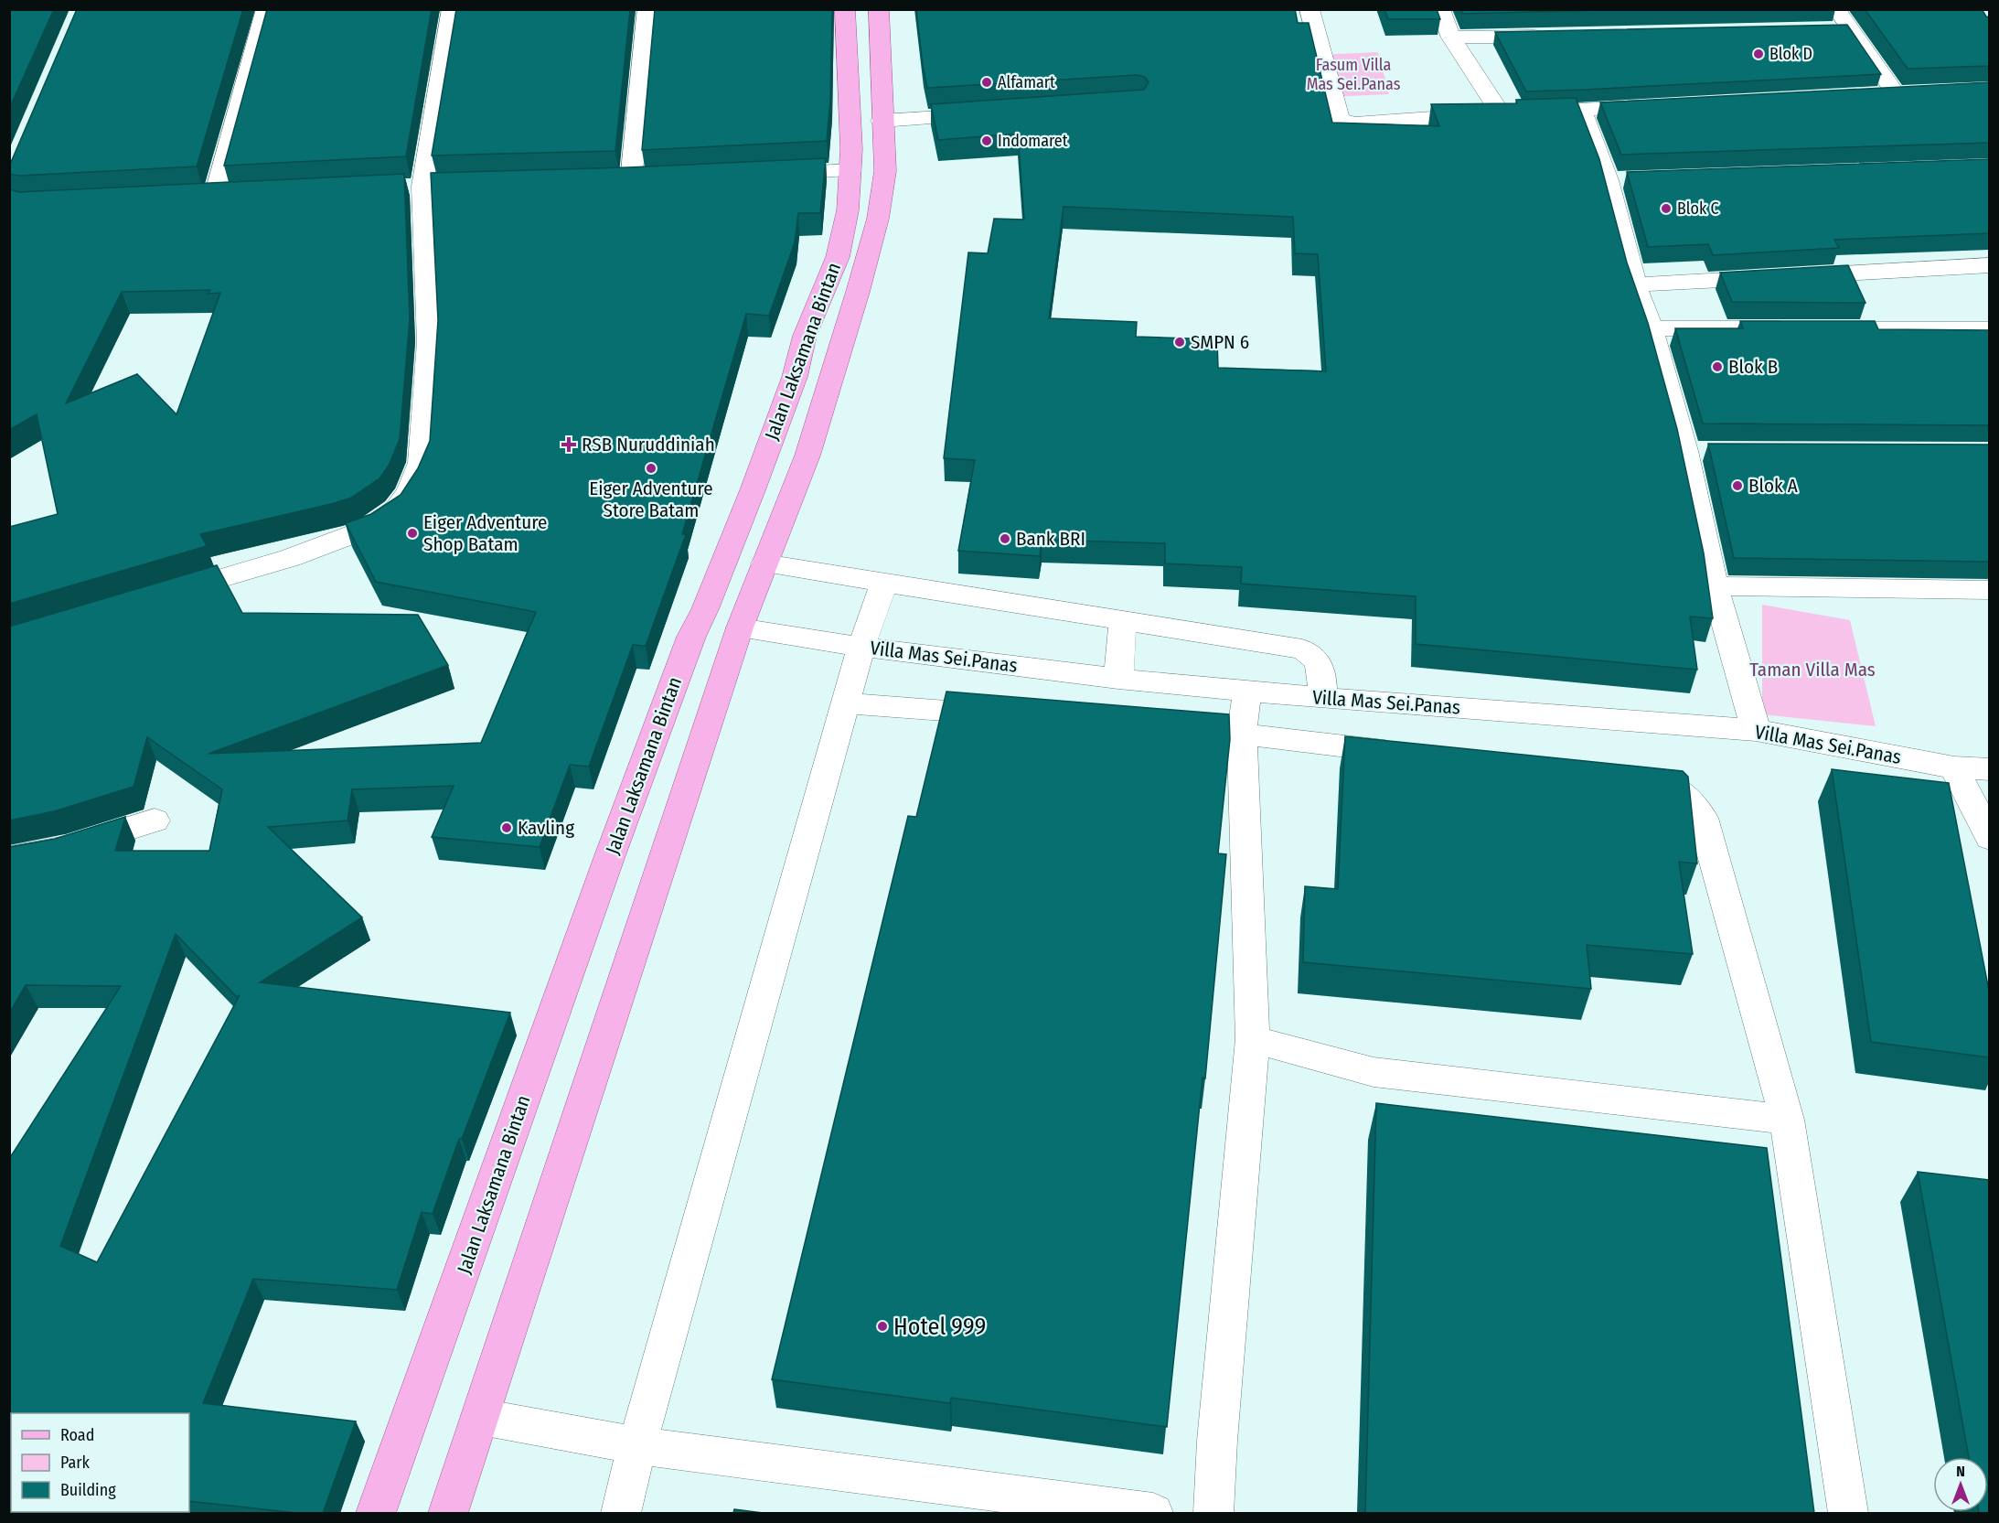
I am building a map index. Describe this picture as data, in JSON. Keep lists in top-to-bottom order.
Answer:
{
  "streets": {
    "main road": ["Jalan Laksamana Bintan"],
    "street": ["Villa Mas Sei.Panas"]
  },
  "crossings": [
    ["Jalan Laksamana Bintan", "Villa Mas Sei.Panas"]
  ],
  "parks": ["Fasum Villa Mas Sei.Panas", "Taman Villa Mas"],
  "places": {
    "other": [
      "Blok D",
      "Alfamart",
      "Indomaret",
      "Blok C",
      "SMPN 6",
      "Blok B",
      "Eiger Adventure Store Batam",
      "Blok A",
      "Eiger Adventure Shop Batam",
      "Bank BRI",
      "Kavling",
      "Hotel 999"
    ],
    "health": ["RSB Nuruddiniah"]
  },
  "legend": ["Road", "Park", "Building"],
  "north": "top"
}
